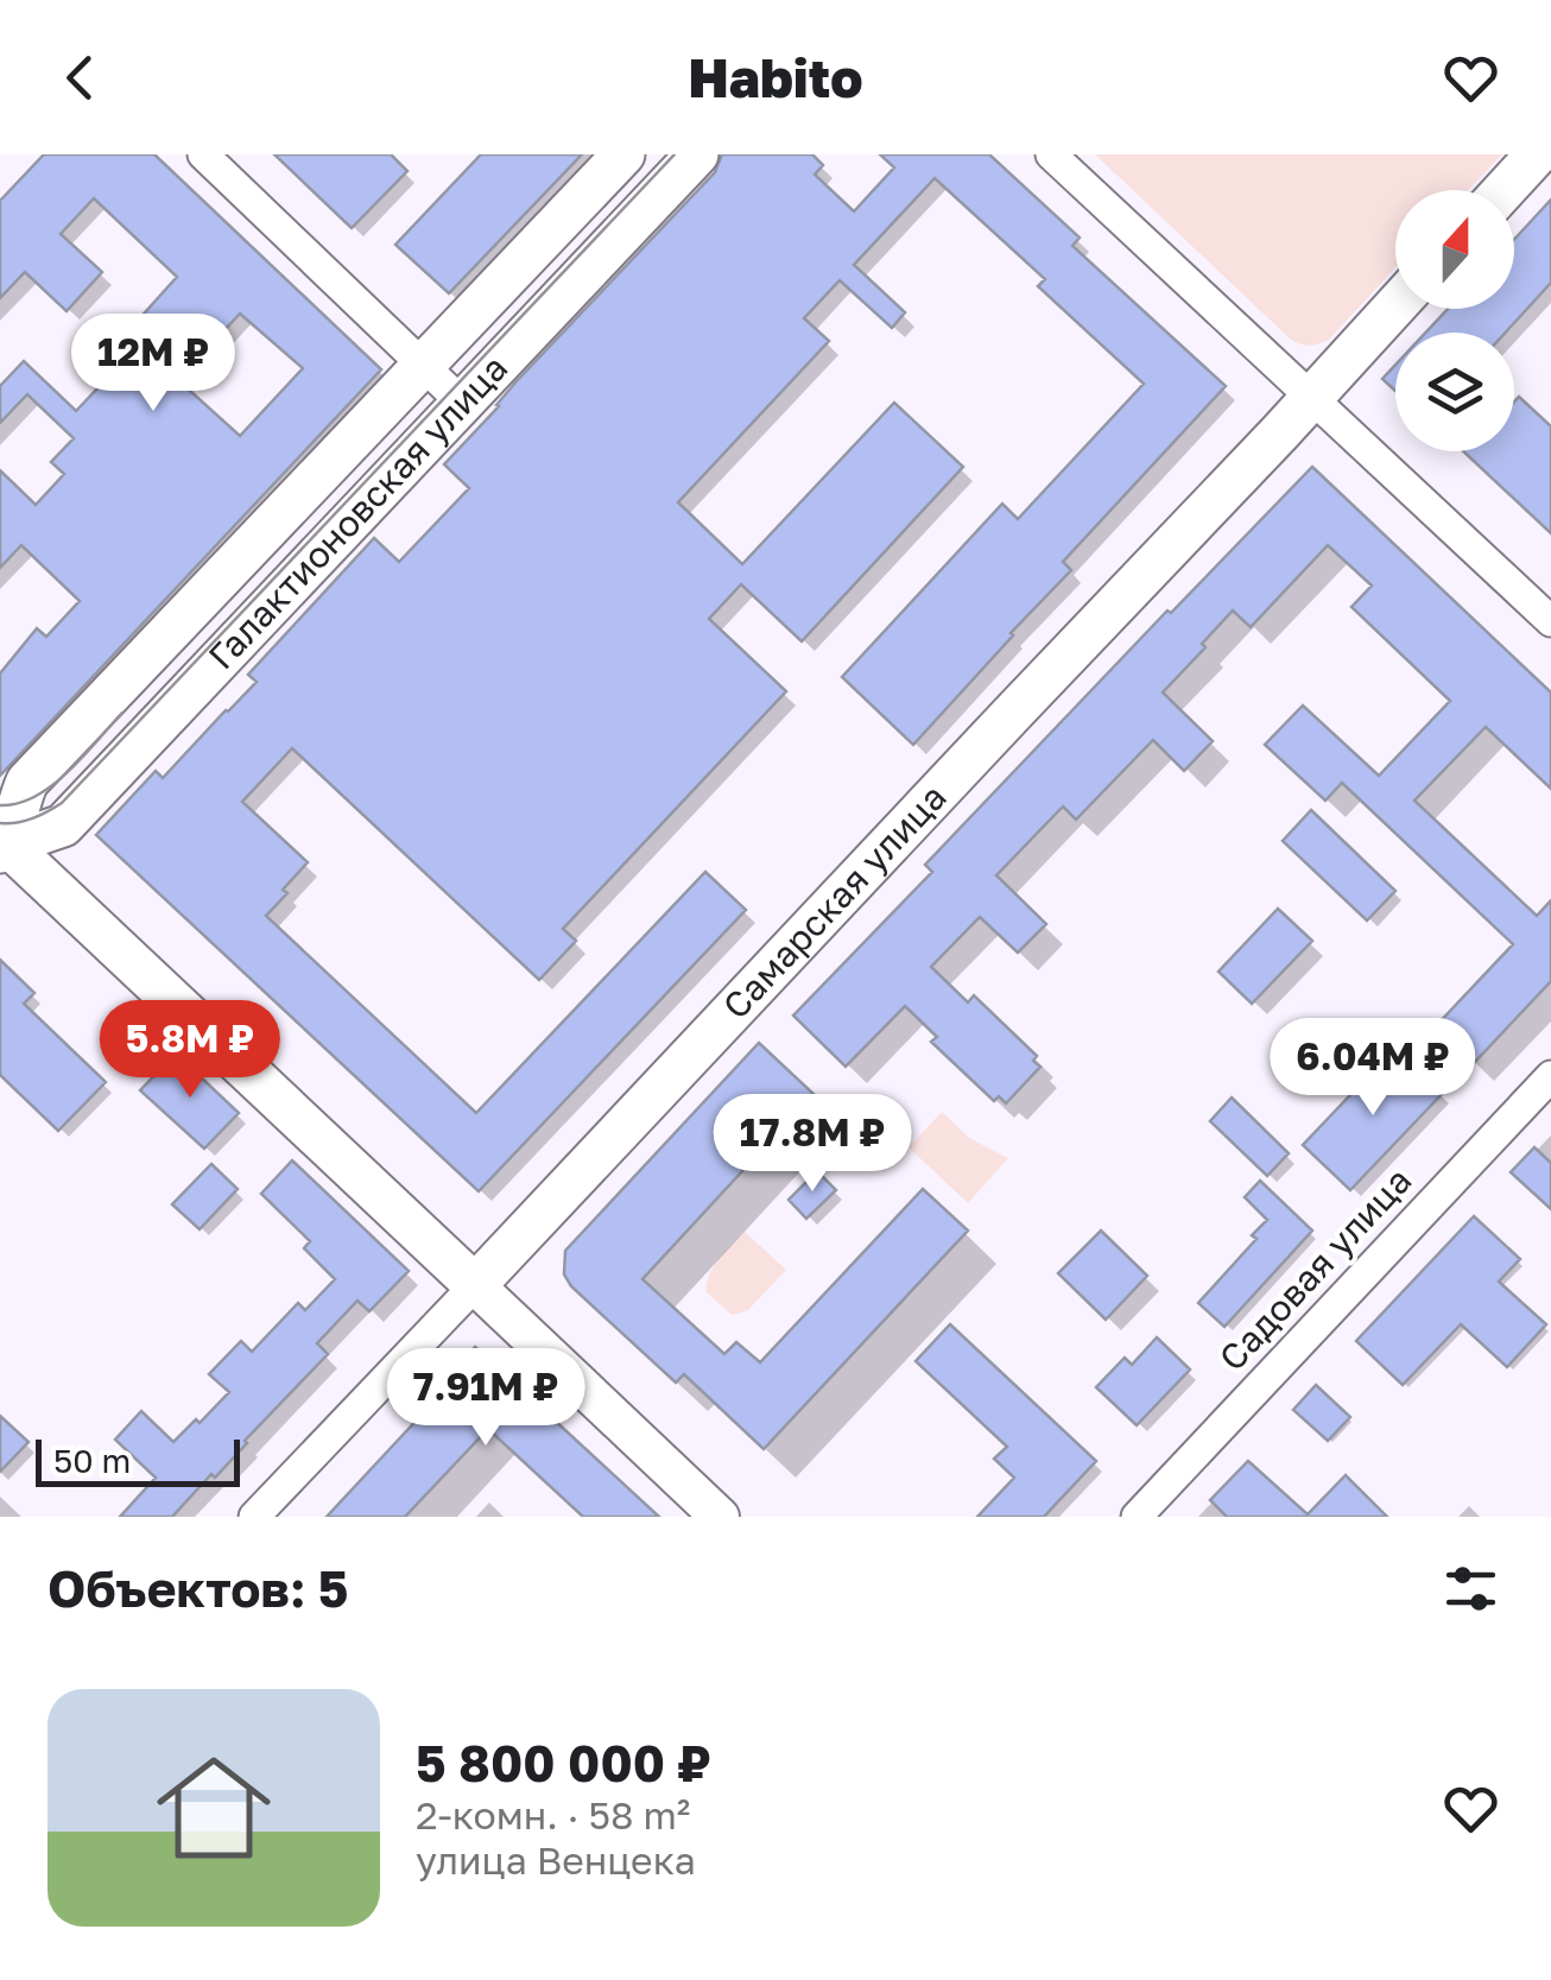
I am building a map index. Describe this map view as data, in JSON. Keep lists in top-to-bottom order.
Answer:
{
  "streets": {
    "main road": ["Галактионовская улица", "Самарская улица"],
    "street": ["Садовая улица"]
  },
  "scale_bar": "50 m",
  "north": "top",
  "page": {
    "header": "Habito",
    "price": [
      "12M ₽",
      "5.8M ₽",
      "6.04M ₽",
      "17.8M ₽",
      "7.91M ₽"
    ],
    "scale": "50 m",
    "heading": "Объектов: 5",
    "list": [
      {
        "name": "5 800 000 ₽",
        "note": "2-комн. · 58 m² · улица Венцека"
      }
    ]
  }
}
